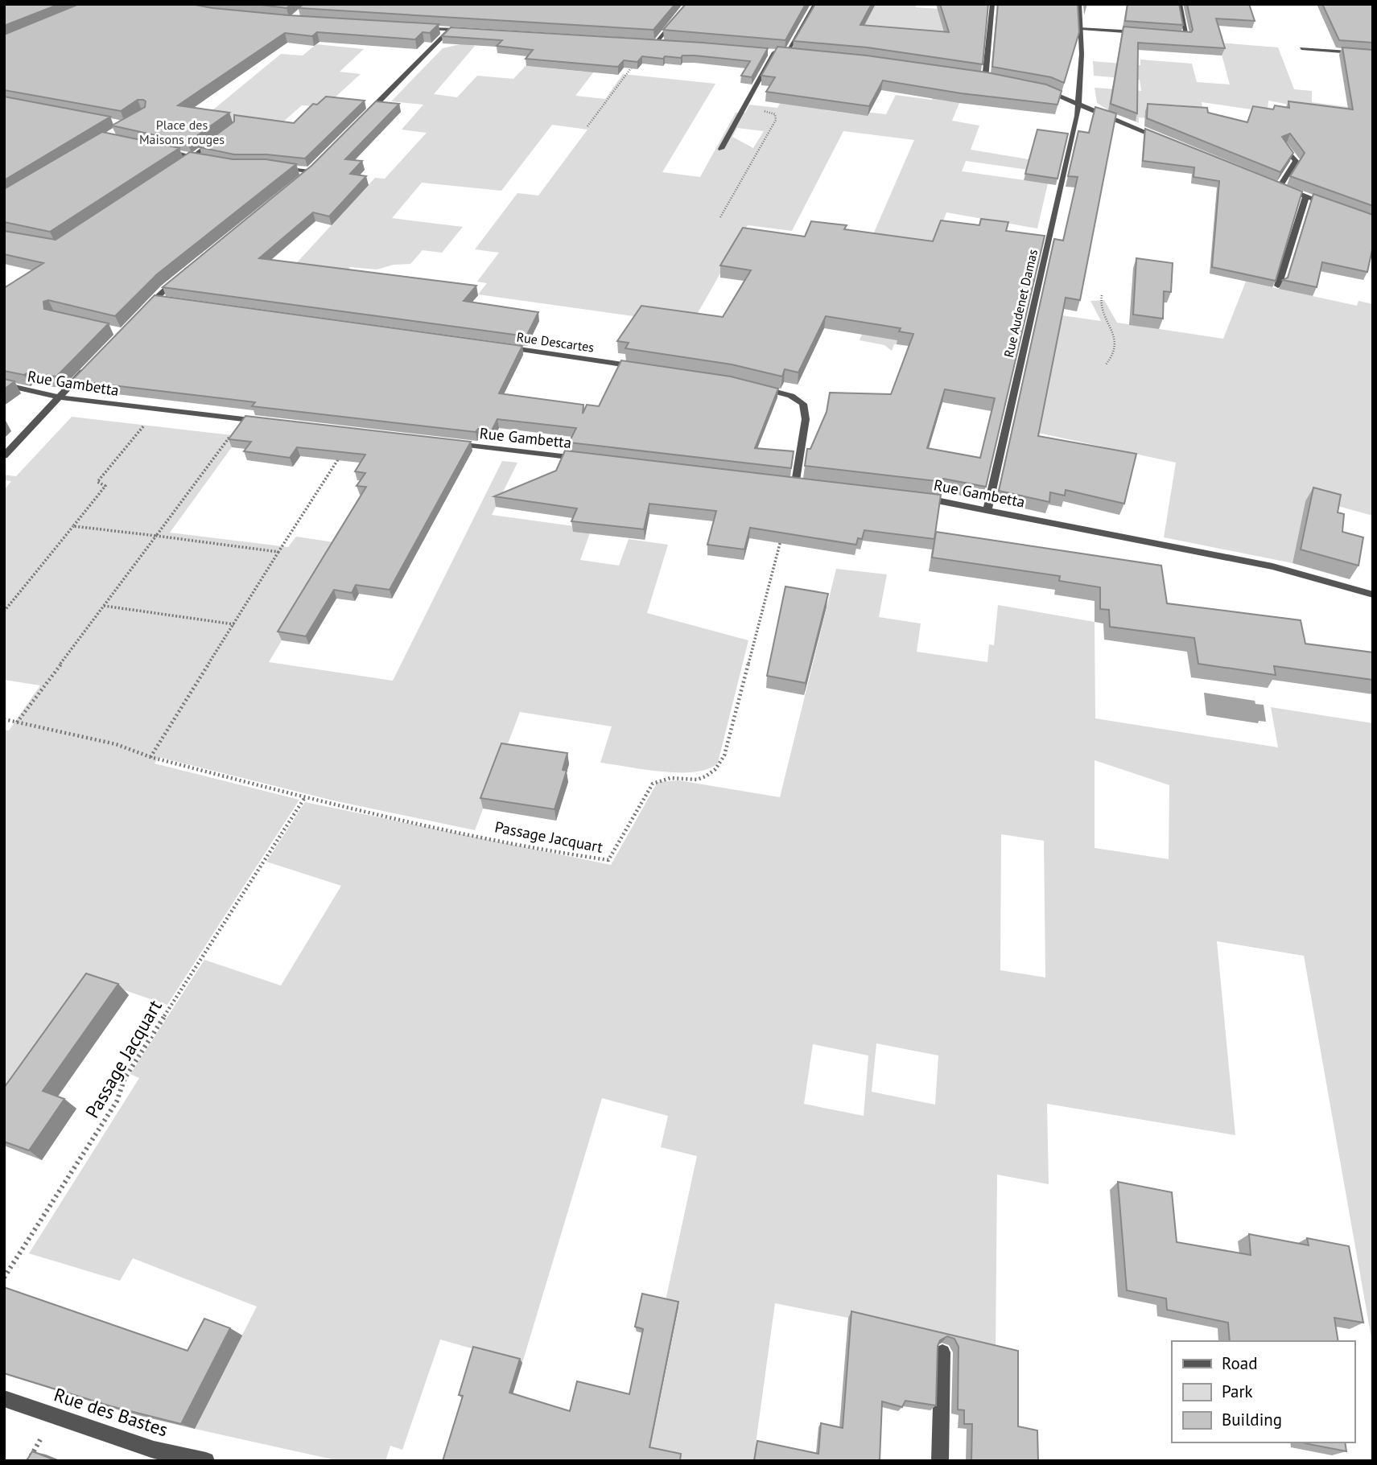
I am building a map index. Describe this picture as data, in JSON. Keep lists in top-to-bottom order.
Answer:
{
  "streets": {
    "street": [
      "Rue Audenet Damas",
      "Rue Descartes",
      "Rue Gambetta",
      "Rue des Bastes"
    ],
    "path": ["Passage Jacquart"]
  },
  "crossings": [
    ["Rue Audenet Damas", "Rue Gambetta"]
  ],
  "parks": ["Place des Maisons rouges"],
  "legend": ["Road", "Park", "Building"]
}
